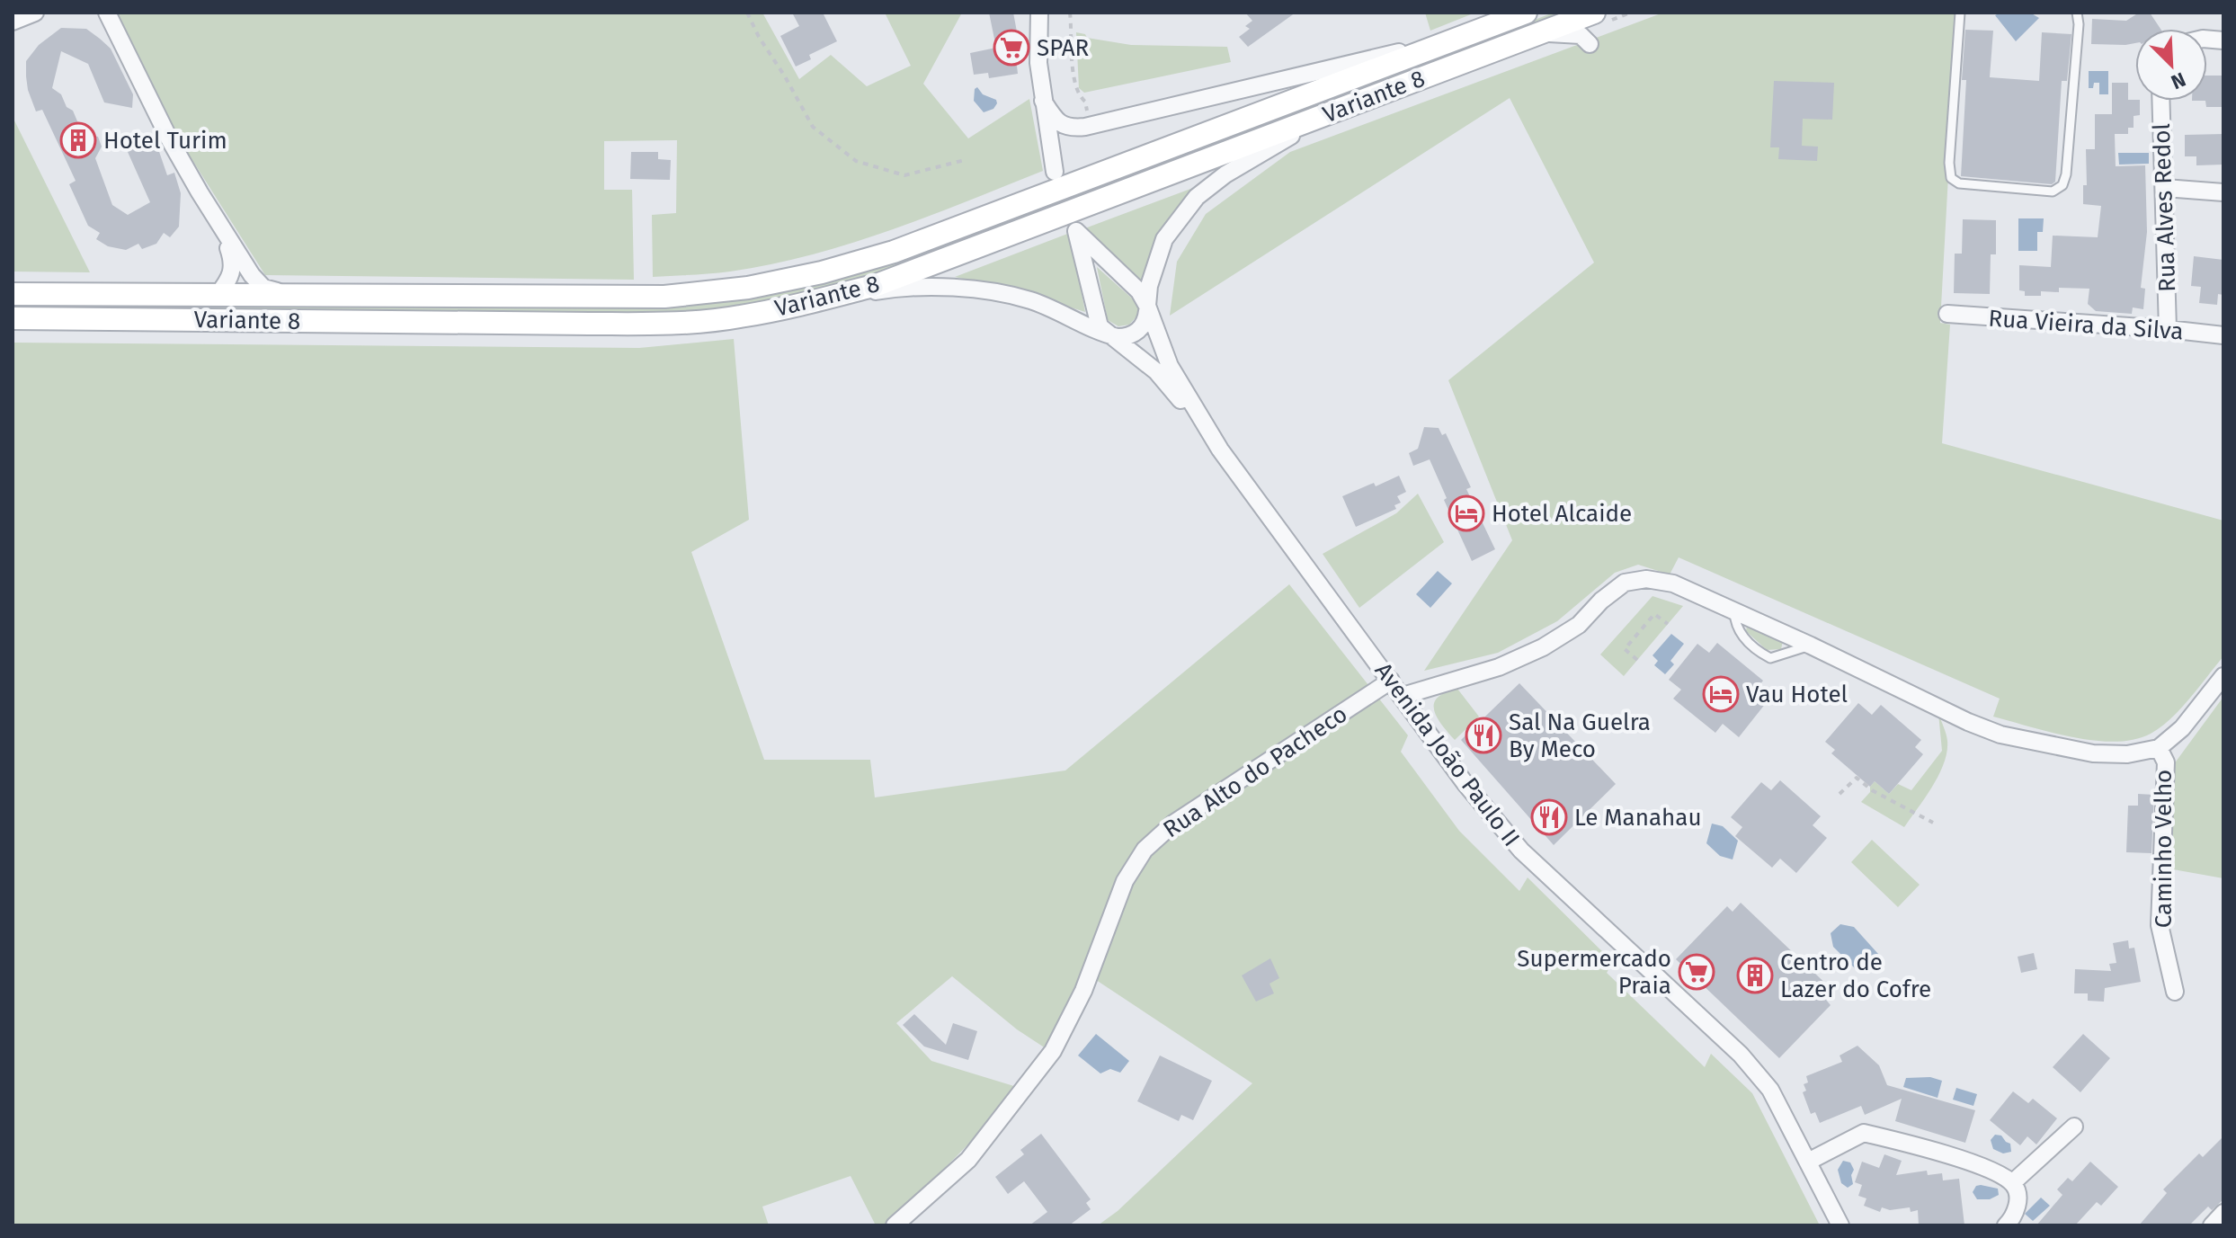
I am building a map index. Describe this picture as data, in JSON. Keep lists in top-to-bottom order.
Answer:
{
  "streets": {
    "main road": ["Variante 8"],
    "street": [
      "Rua Alves Redol",
      "Rua Vieira da Silva",
      "Avenida João Paulo II",
      "Rua Alto do Pacheco",
      "Caminho Velho"
    ]
  },
  "crossings": [
    ["Rua Alves Redol", "Rua Vieira da Silva"],
    ["Avenida João Paulo II", "Rua Alto do Pacheco"]
  ],
  "places": {
    "supermarket": ["SPAR", "Supermercado Praia"],
    "building": ["Hotel Turim", "Centro de Lazer do Cofre"],
    "hotel": ["Hotel Alcaide", "Vau Hotel"],
    "restaurant": ["Sal Na Guelra By Meco", "Le Manahau"]
  },
  "north": "bottom right"
}
